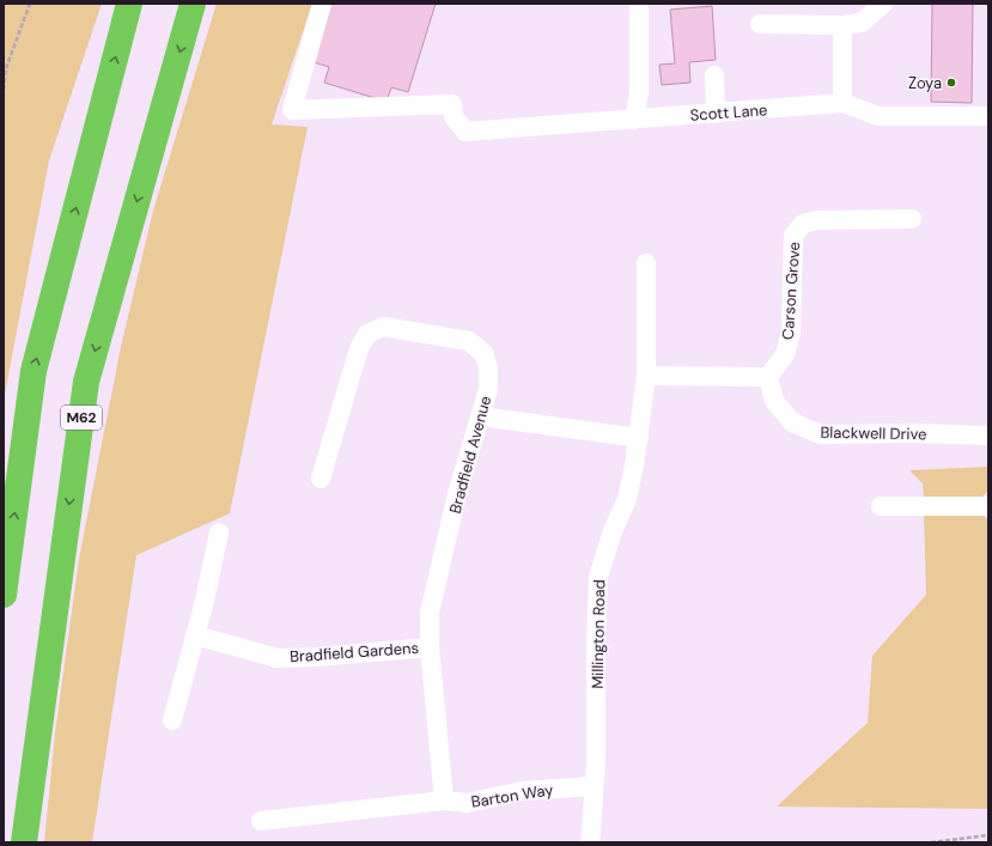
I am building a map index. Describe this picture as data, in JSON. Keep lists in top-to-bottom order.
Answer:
{
  "streets": {
    "highway": ["M62"],
    "street": [
      "Scott Lane",
      "Carson Grove",
      "Blackwell Drive",
      "Bradfield Avenue",
      "Millington Road",
      "Bradfield Gardens",
      "Barton Way"
    ]
  },
  "crossings": [
    ["Carson Grove", "Blackwell Drive"],
    ["Bradfield Avenue", "Bradfield Gardens"],
    ["Bradfield Avenue", "Barton Way"],
    ["Millington Road", "Barton Way"]
  ],
  "places": ["Zoya"]
}
